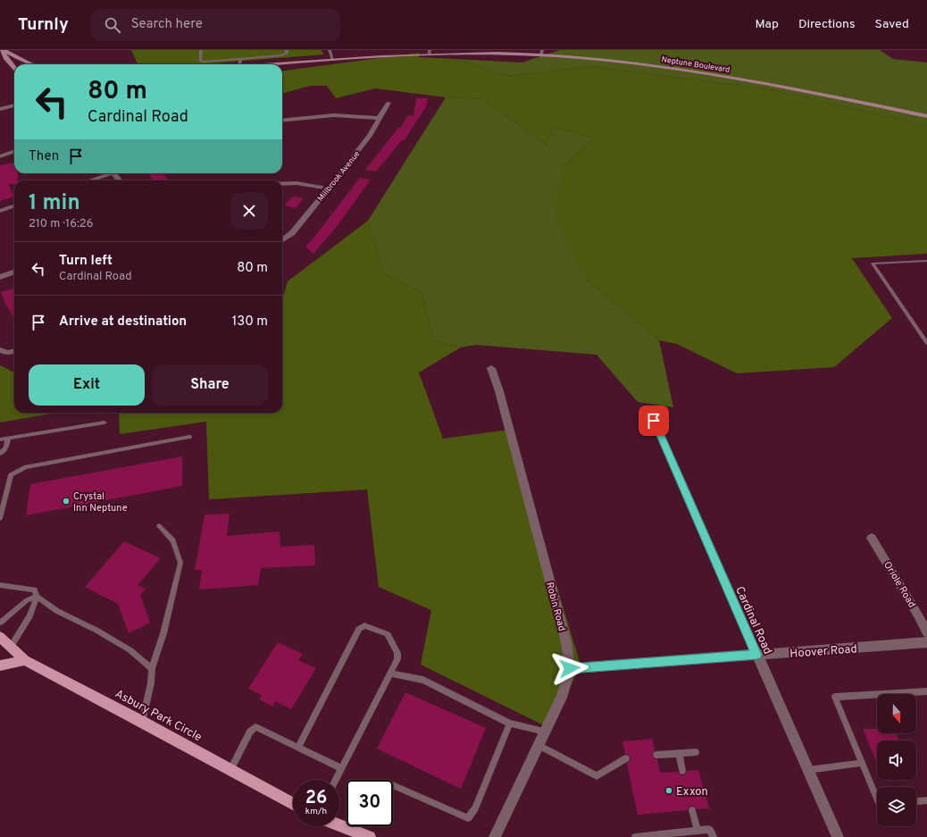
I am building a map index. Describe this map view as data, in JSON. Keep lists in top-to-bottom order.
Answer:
{
  "streets": {
    "main road": ["Asbury Park Circle"],
    "street": [
      "Neptune Boulevard",
      "Millbrook Avenue",
      "Oriole Road",
      "Robin Road",
      "Cardinal Road",
      "Hoover Road"
    ]
  },
  "crossings": [
    ["Robin Road", "Hoover Road"],
    ["Cardinal Road", "Hoover Road"]
  ],
  "places": ["Crystal Inn Neptune", "Exxon"],
  "north": "bottom",
  "page": {
    "header": "Turnly",
    "search": "Search here",
    "nav": ["Map", "Directions", "Saved"],
    "turn": ["80 m", "Cardinal Road"],
    "then": "Then",
    "heading": ["1 min", "210 m · 16:26"],
    "list": [
      {
        "name": "Turn left",
        "note": "Cardinal Road",
        "value": "80 m"
      },
      {
        "name": "Arrive at destination",
        "value": "130 m"
      }
    ],
    "buttons": ["Exit", "Share"],
    "speed": "26 km/h",
    "limit": "30"
  }
}
